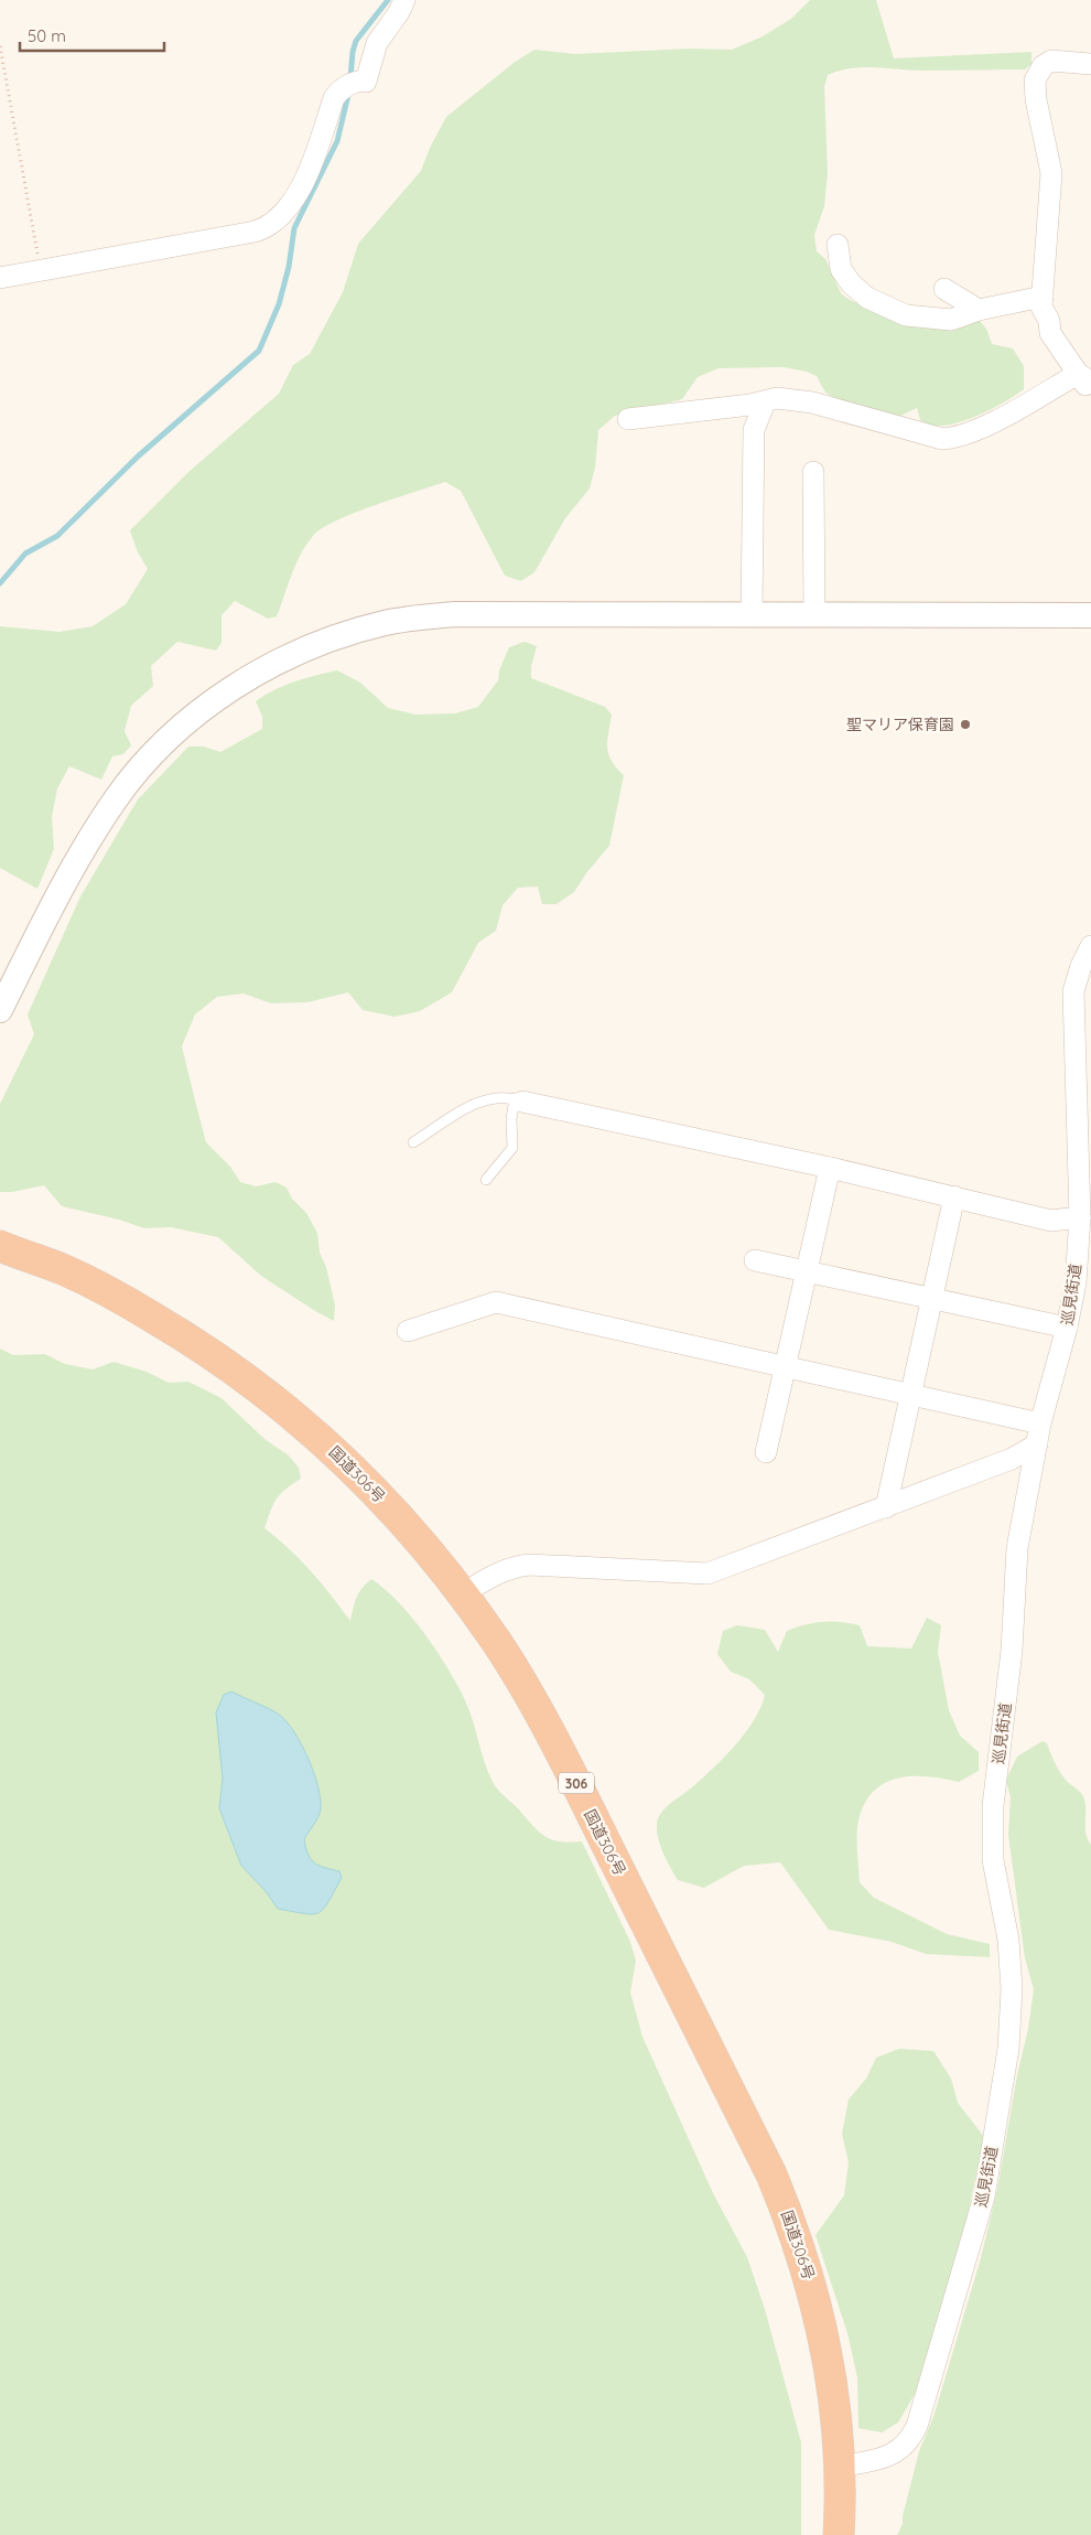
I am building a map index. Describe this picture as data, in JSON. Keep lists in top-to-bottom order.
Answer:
{
  "streets": {
    "highway": ["国道306号", "306"],
    "street": ["巡見街道"]
  },
  "crossings": [
    ["巡見街道", "国道306号"]
  ],
  "places": ["聖マリア保育園"],
  "scale_bar": "50 m"
}
